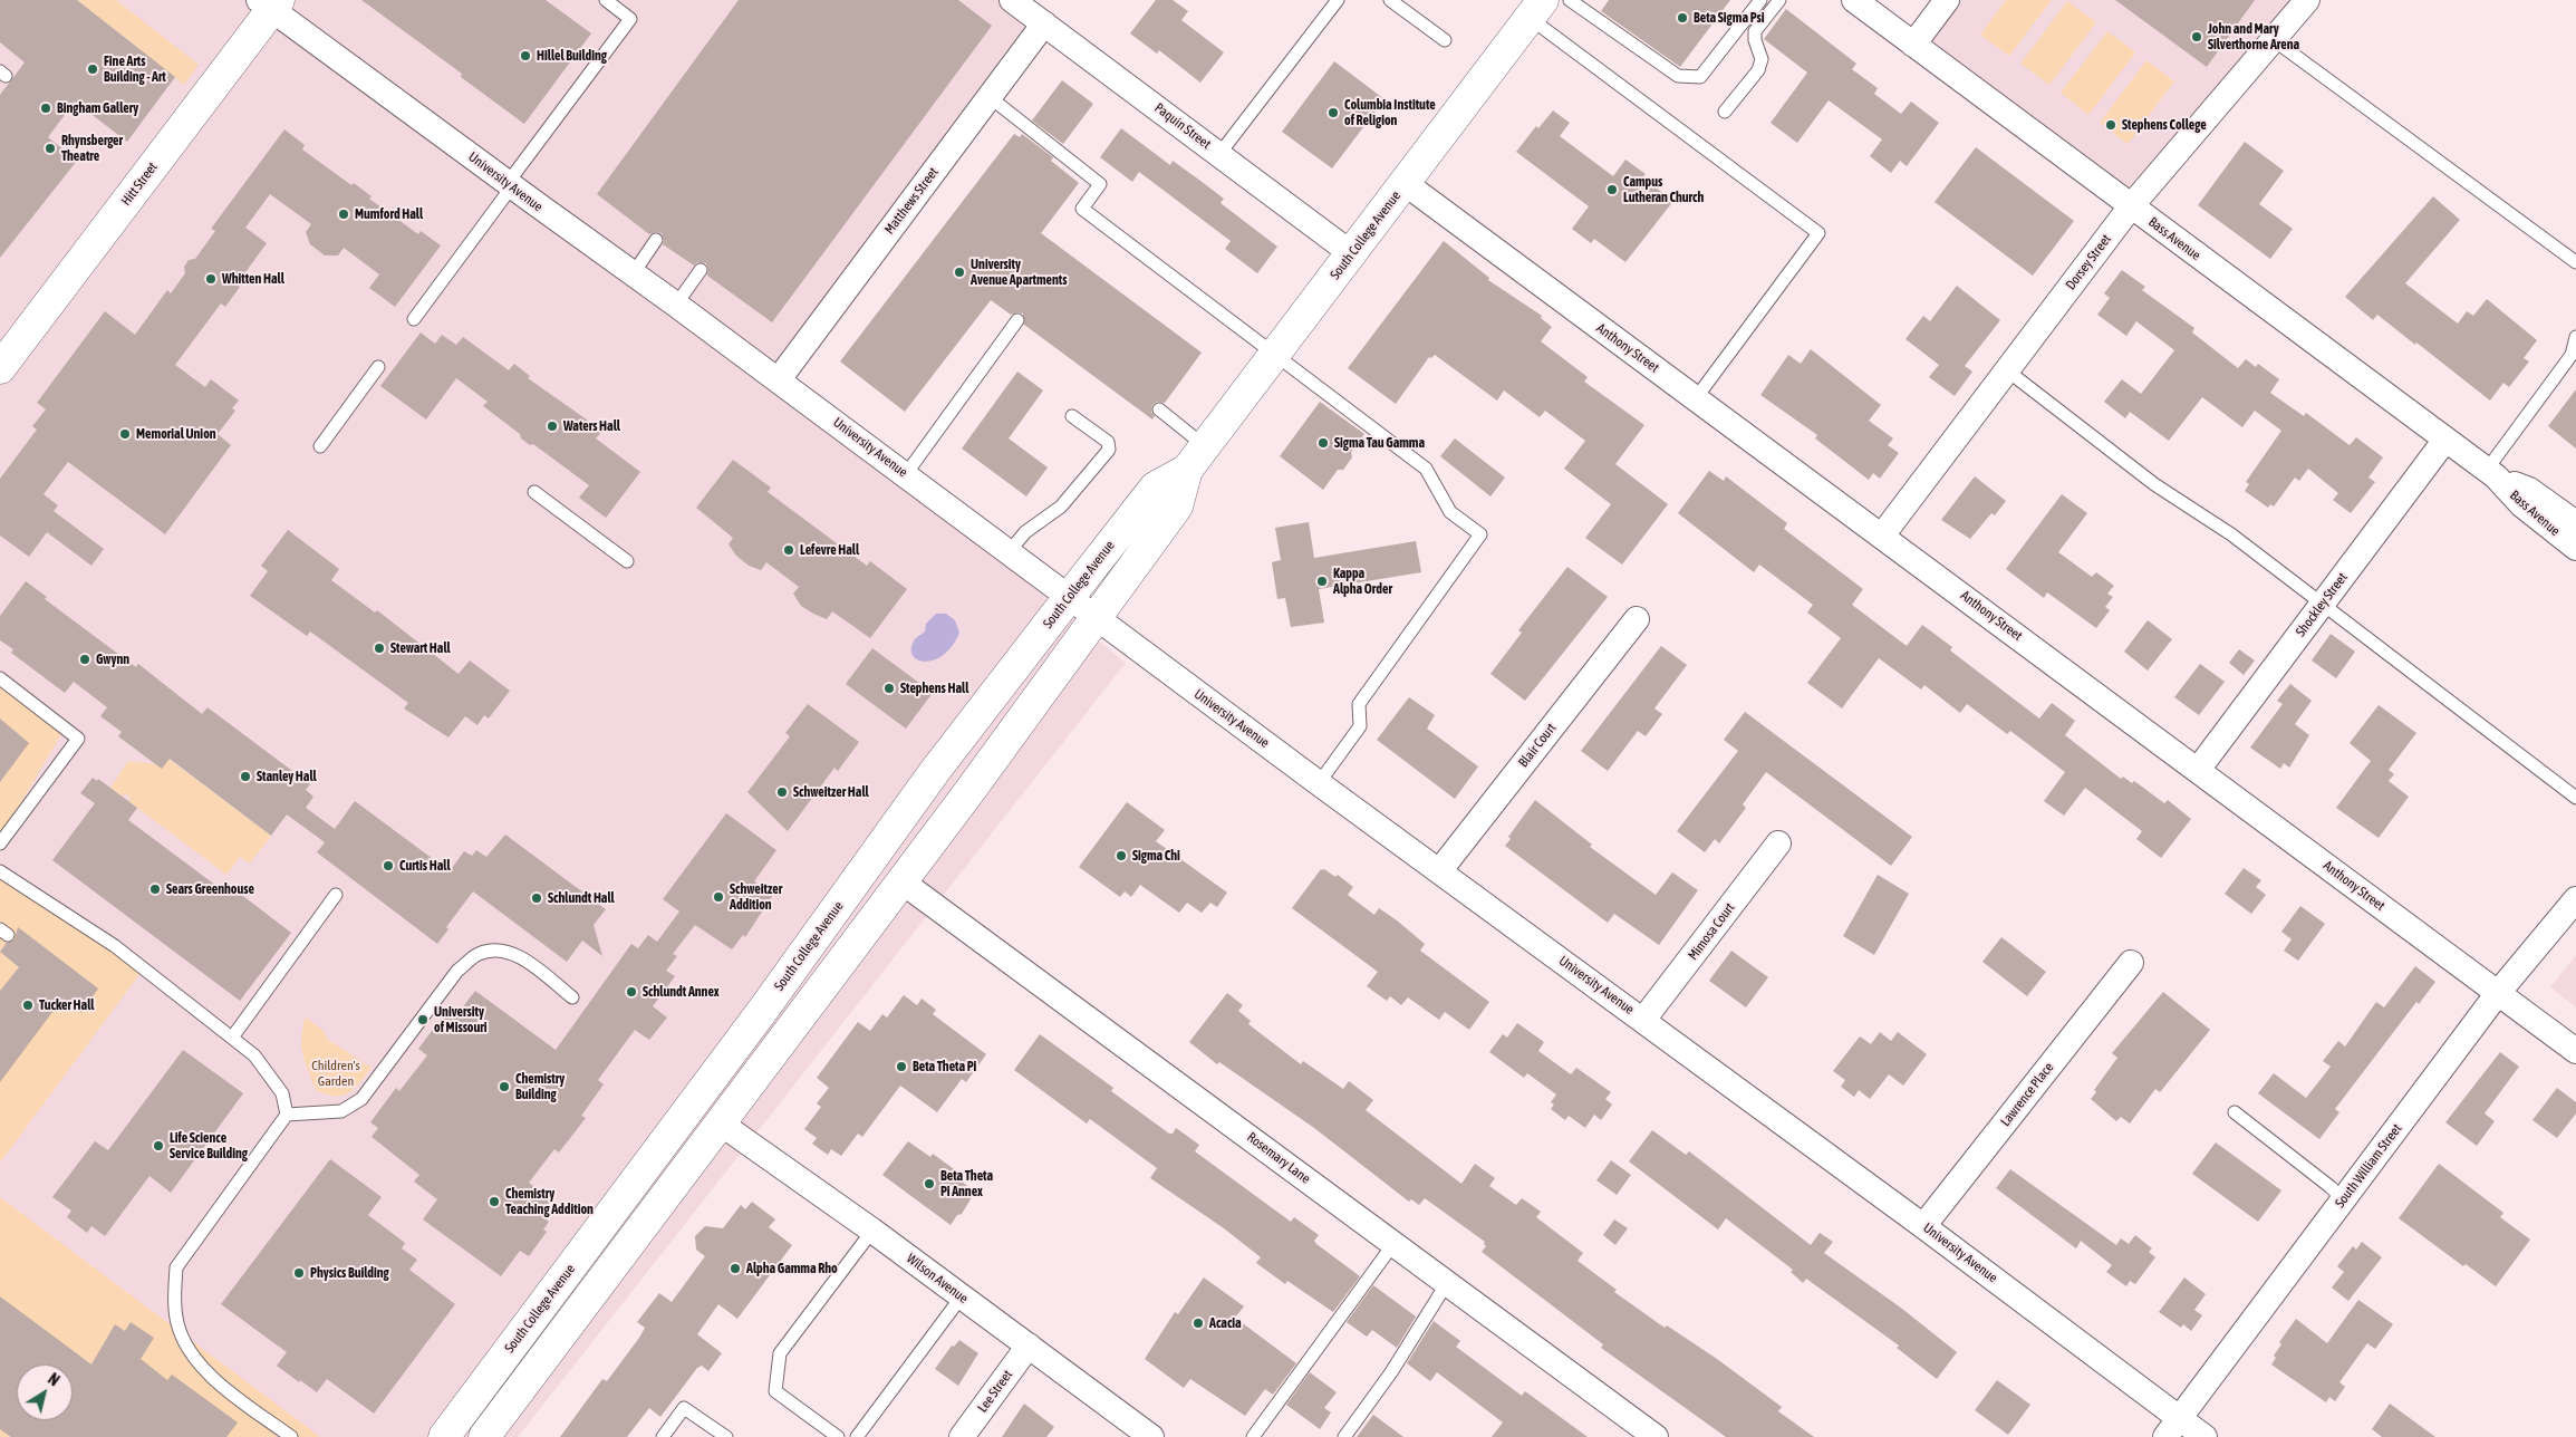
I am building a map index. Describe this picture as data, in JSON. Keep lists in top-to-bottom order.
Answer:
{
  "streets": {
    "main road": ["Hitt Street", "South College Avenue"],
    "street": [
      "Paquin Street",
      "University Avenue",
      "Matthews Street",
      "Bass Avenue",
      "Dorsey Street",
      "Anthony Street",
      "Shockley Street",
      "Blair Court",
      "Mimosa Court",
      "Lawrence Place",
      "Rosemary Lane",
      "South William Street",
      "Wilson Avenue",
      "Lee Street"
    ]
  },
  "crossings": [
    ["Paquin Street", "Matthews Street"],
    ["Paquin Street", "South College Avenue"],
    ["University Avenue", "Hitt Street"],
    ["University Avenue", "Matthews Street"],
    ["University Avenue", "South College Avenue"],
    ["University Avenue", "Blair Court"],
    ["University Avenue", "Mimosa Court"],
    ["University Avenue", "Lawrence Place"],
    ["University Avenue", "South William Street"],
    ["South College Avenue", "Anthony Street"],
    ["South College Avenue", "Rosemary Lane"],
    ["South College Avenue", "Wilson Avenue"],
    ["Bass Avenue", "Dorsey Street"],
    ["Bass Avenue", "Shockley Street"],
    ["Dorsey Street", "Anthony Street"],
    ["Anthony Street", "Shockley Street"],
    ["Anthony Street", "South William Street"],
    ["Wilson Avenue", "Lee Street"]
  ],
  "parks": ["Children's Garden"],
  "places": [
    "Beta Sigma Psi",
    "John and Mary Silverthorne Arena",
    "Hillel Building",
    "Fine Arts Building - Art",
    "Bingham Gallery",
    "Columbia Institute of Religion",
    "Stephens College",
    "Rhynsberger Theatre",
    "Campus Lutheran Church",
    "Mumford Hall",
    "University Avenue Apartments",
    "Whitten Hall",
    "Waters Hall",
    "Memorial Union",
    "Sigma Tau Gamma",
    "Lefevre Hall",
    "Kappa Alpha Order",
    "Stewart Hall",
    "Gwynn",
    "Stephens Hall",
    "Stanley Hall",
    "Schweitzer Hall",
    "Sigma Chi",
    "Curtis Hall",
    "Sears Greenhouse",
    "Schweitzer Addition",
    "Schlundt Hall",
    "Schlundt Annex",
    "Tucker Hall",
    "University of Missouri",
    "Beta Theta Pi",
    "Chemistry Building",
    "Life Science Service Building",
    "Beta Theta Pi Annex",
    "Chemistry Teaching Addition",
    "Alpha Gamma Rho",
    "Physics Building",
    "Acacia"
  ],
  "north": "top right"
}
